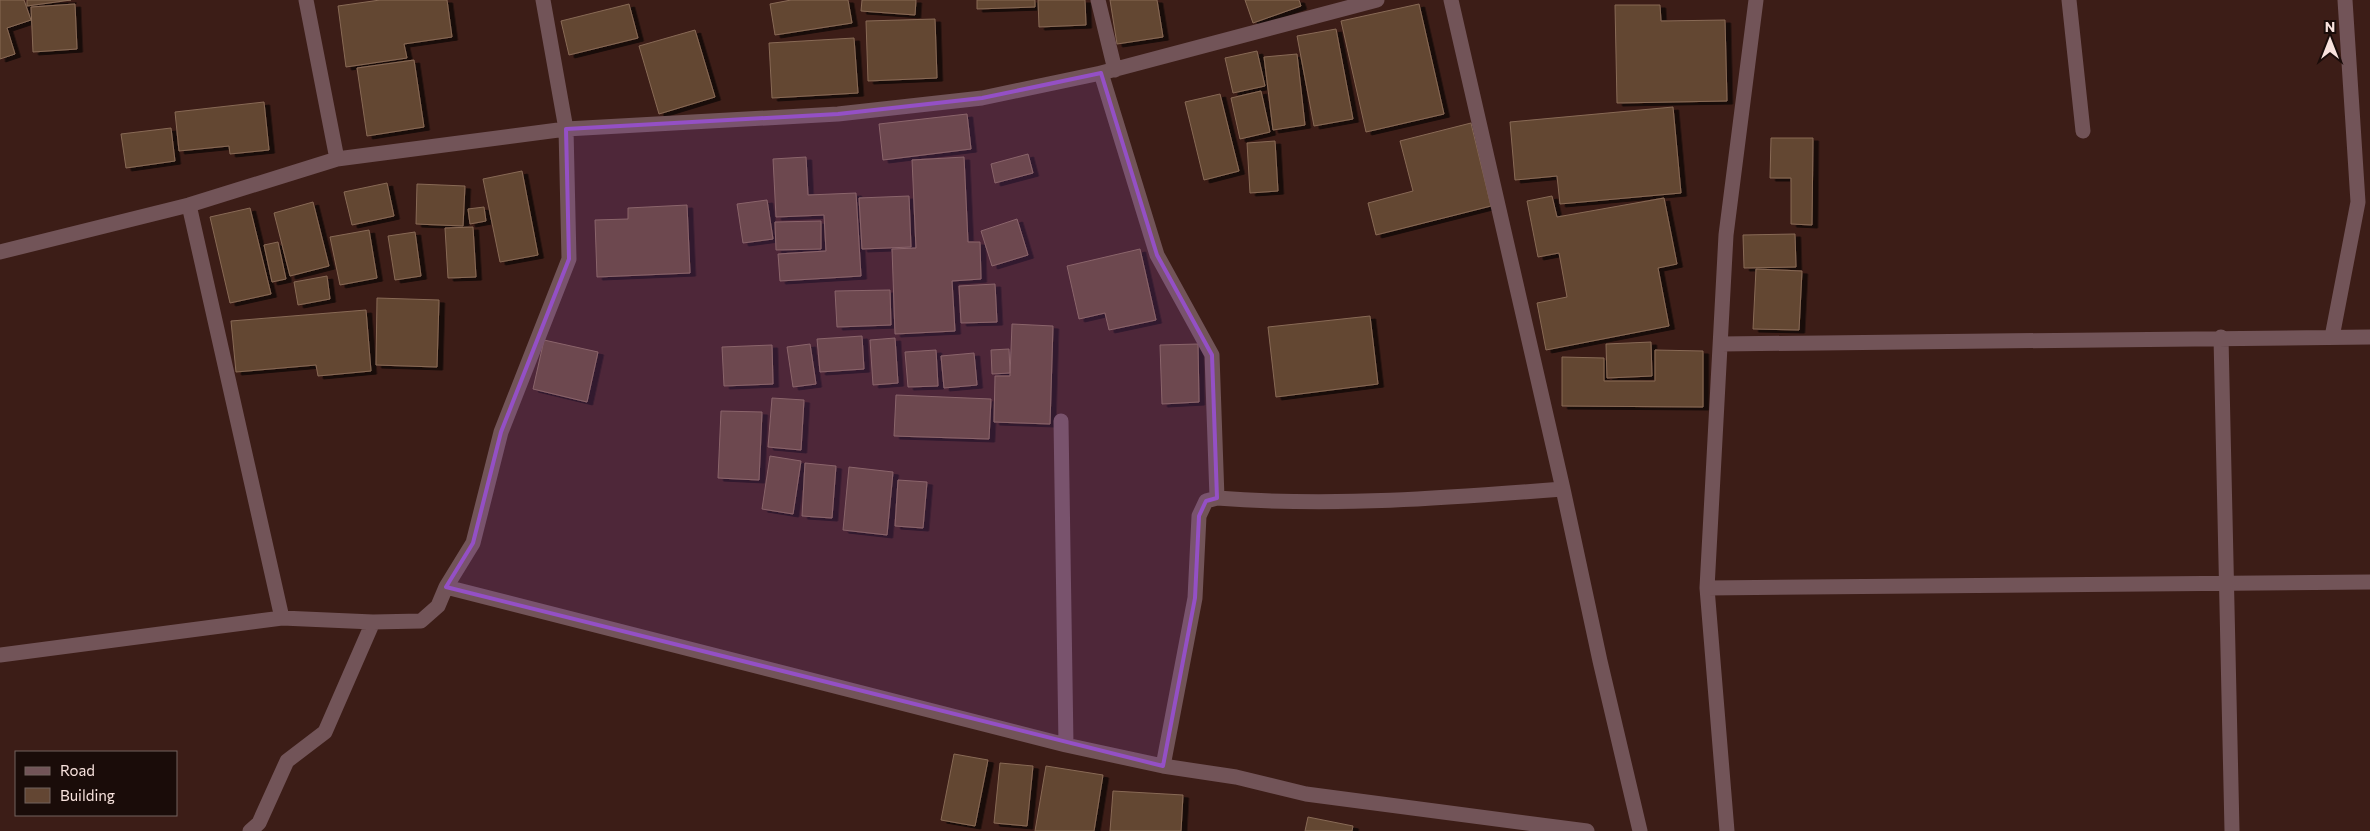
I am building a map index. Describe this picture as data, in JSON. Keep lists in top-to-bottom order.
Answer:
{
  "legend": ["Road", "Building"],
  "north": "top"
}
